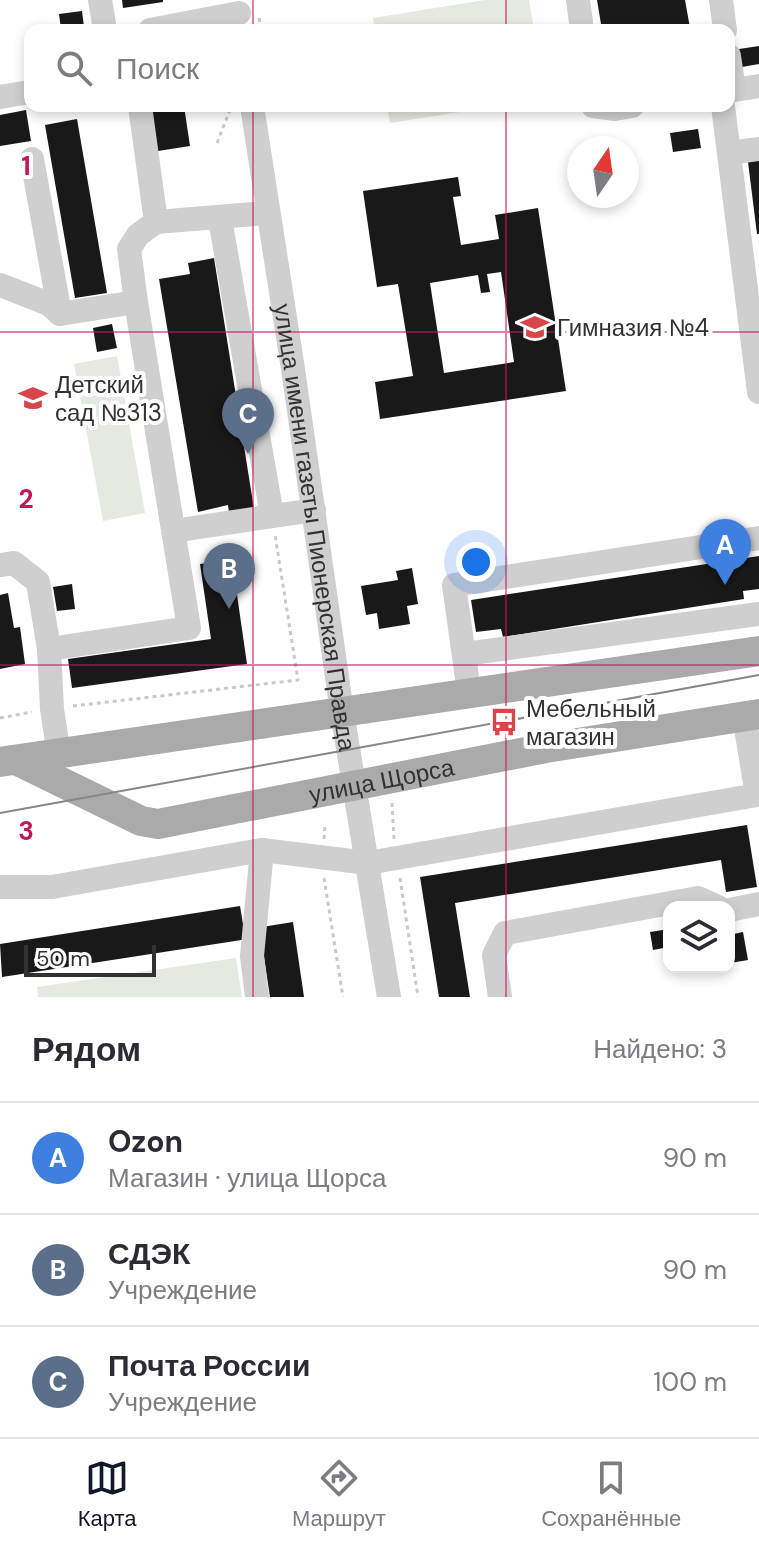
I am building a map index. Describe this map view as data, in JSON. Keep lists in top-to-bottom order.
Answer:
{
  "streets": {
    "main road": ["улица Щорса"],
    "street": ["улица имени газеты Пионерская Правда"]
  },
  "crossings": [
    ["улица имени газеты Пионерская Правда", "улица Щорса"]
  ],
  "places": {
    "school or university": ["Гимназия №4", "Детский сад №313"],
    "bus stop": ["Мебельный магазин"]
  },
  "scale_bar": "50 m",
  "north": "top",
  "page": {
    "search": "Поиск",
    "pins": ["C", "A", "B"],
    "scale": "50 m",
    "heading": ["Рядом", "Найдено: 3"],
    "list": [
      {
        "mark": "A",
        "name": "Ozon",
        "note": "Магазин · улица Щорса",
        "value": "90 m"
      },
      {
        "mark": "B",
        "name": "СДЭК",
        "note": "Учреждение",
        "value": "90 m"
      },
      {
        "mark": "C",
        "name": "Почта России",
        "note": "Учреждение",
        "value": "100 m"
      }
    ],
    "nav": ["Карта", "Маршрут", "Сохранённые"]
  },
  "grid": {
    "rows": ["1", "2", "3"]
  }
}
